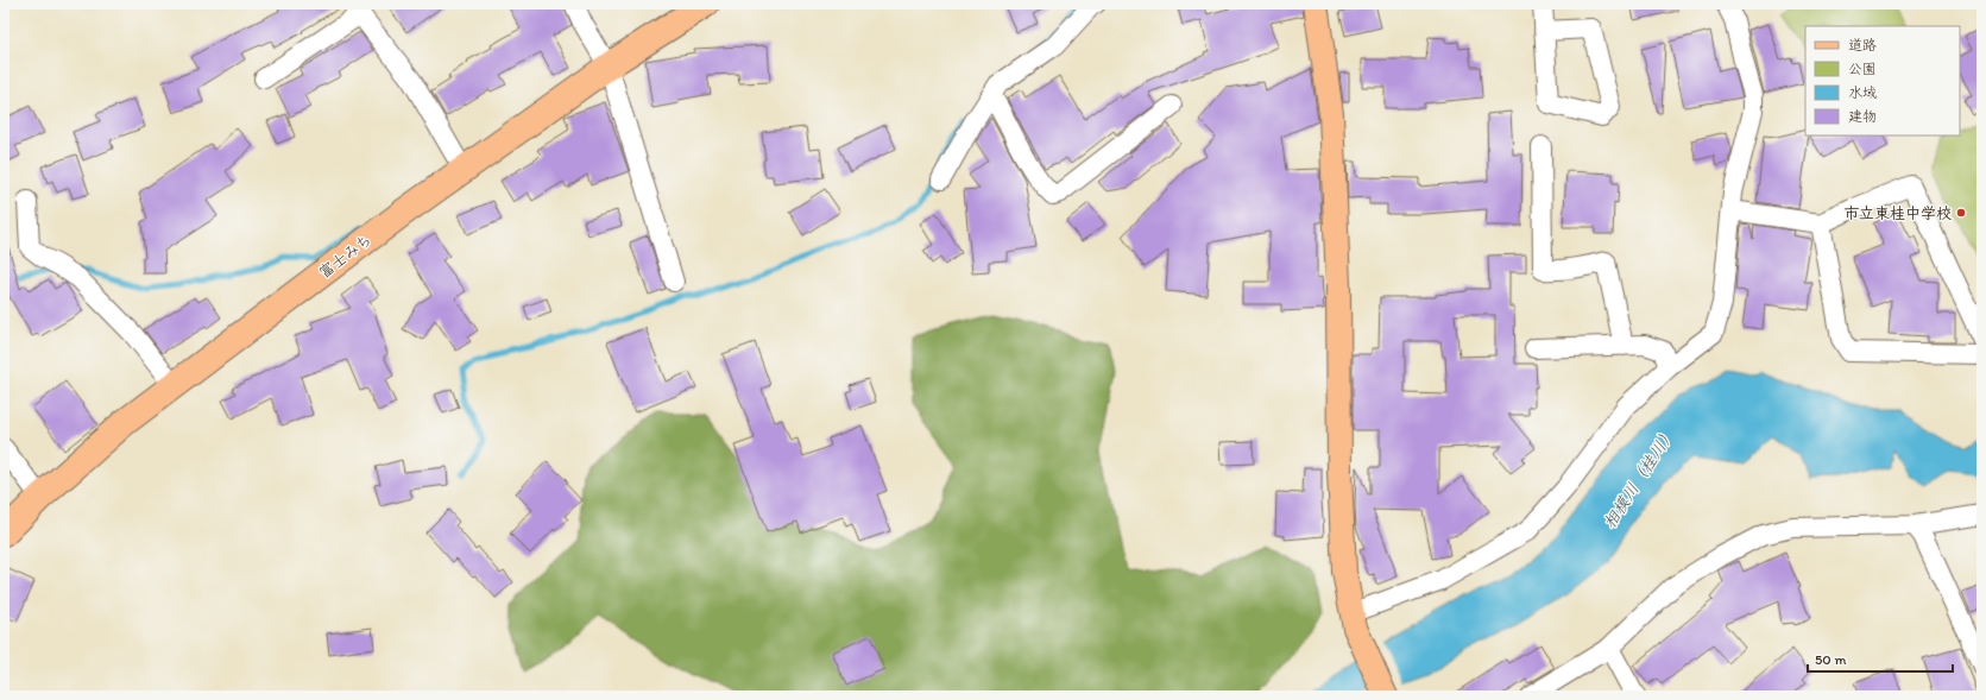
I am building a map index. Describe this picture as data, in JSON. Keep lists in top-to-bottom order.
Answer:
{
  "streets": {
    "highway": ["富士みち"]
  },
  "water": ["相模川（桂川）"],
  "places": ["市立東桂中学校"],
  "legend": [
    "道路",
    "公園",
    "水域",
    "建物"
  ],
  "scale_bar": "50 m"
}
